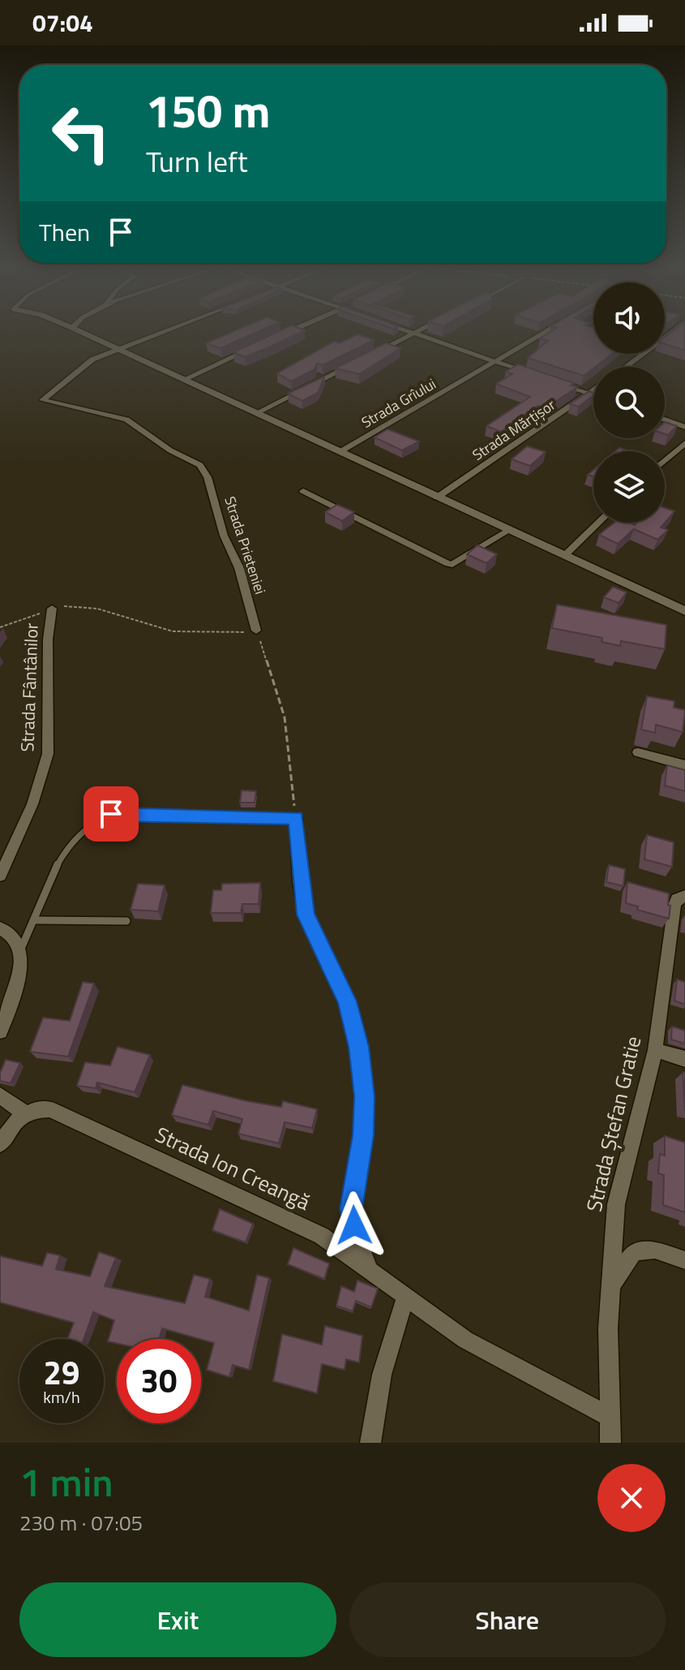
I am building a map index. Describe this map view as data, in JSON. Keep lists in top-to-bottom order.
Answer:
{
  "streets": {
    "street": [
      "Strada Grîului",
      "Strada Mărțișor",
      "Strada Prieteniei",
      "Strada Fântânilor",
      "Strada Ștefan Gratie",
      "Strada Ion Creangă"
    ]
  },
  "crossings": [
    ["Strada Ștefan Gratie", "Strada Ion Creangă"]
  ],
  "page": {
    "status": "07:04",
    "turn": ["150 m", "Turn left"],
    "then": "Then",
    "speed": "29 km/h",
    "limit": "30",
    "heading": ["1 min", "230 m · 07:05"],
    "buttons": ["Exit", "Share"]
  }
}
